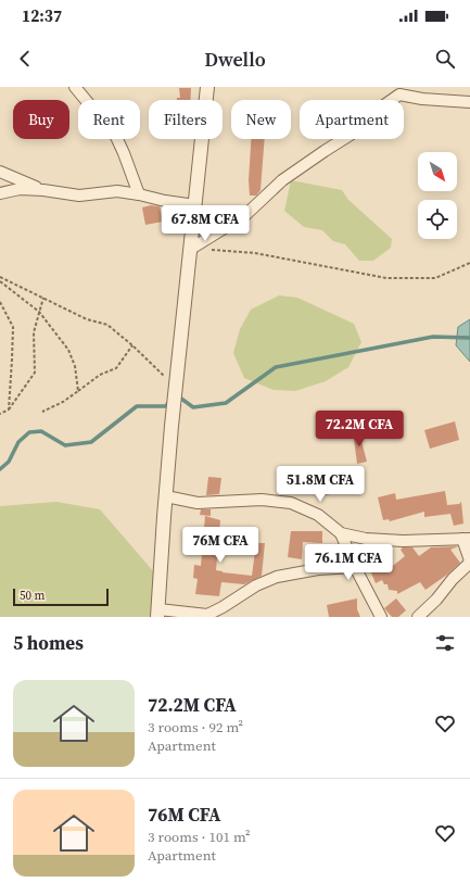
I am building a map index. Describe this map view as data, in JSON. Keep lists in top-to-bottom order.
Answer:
{
  "scale_bar": "50 m",
  "north": "bottom right",
  "page": {
    "status": "12:37",
    "header": "Dwello",
    "chip": [
      "Buy",
      "Rent",
      "Filters",
      "New",
      "Apartment"
    ],
    "price": [
      "67.8M CFA",
      "72.2M CFA",
      "51.8M CFA",
      "76M CFA",
      "76.1M CFA"
    ],
    "scale": "50 m",
    "heading": "5 homes",
    "list": [
      {
        "name": "72.2M CFA",
        "note": "3 rooms · 92 m² · Apartment"
      },
      {
        "name": "76M CFA",
        "note": "3 rooms · 101 m² · Apartment"
      }
    ]
  }
}
